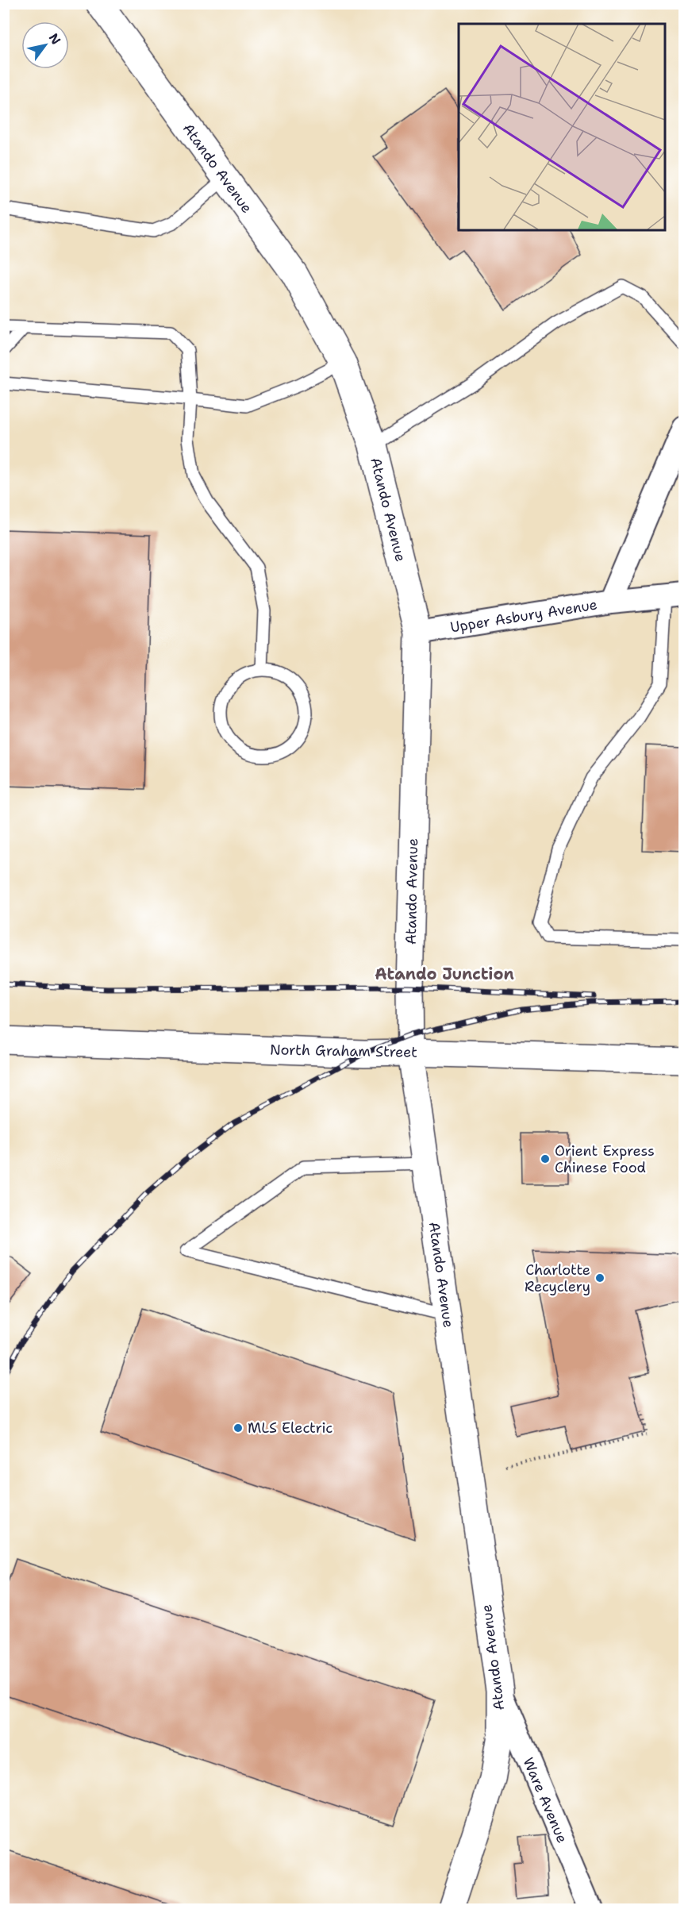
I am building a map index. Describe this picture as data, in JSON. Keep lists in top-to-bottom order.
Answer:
{
  "streets": {
    "main road": ["Atando Avenue", "North Graham Street"],
    "street": ["Upper Asbury Avenue", "Ware Avenue"]
  },
  "crossings": [
    ["Atando Avenue", "Upper Asbury Avenue"],
    ["Atando Avenue", "North Graham Street"],
    ["Atando Avenue", "Ware Avenue"]
  ],
  "districts": ["Atando Junction"],
  "places": ["Orient Express Chinese Food", "Charlotte Recyclery", "MLS Electric"],
  "north": "top right"
}
